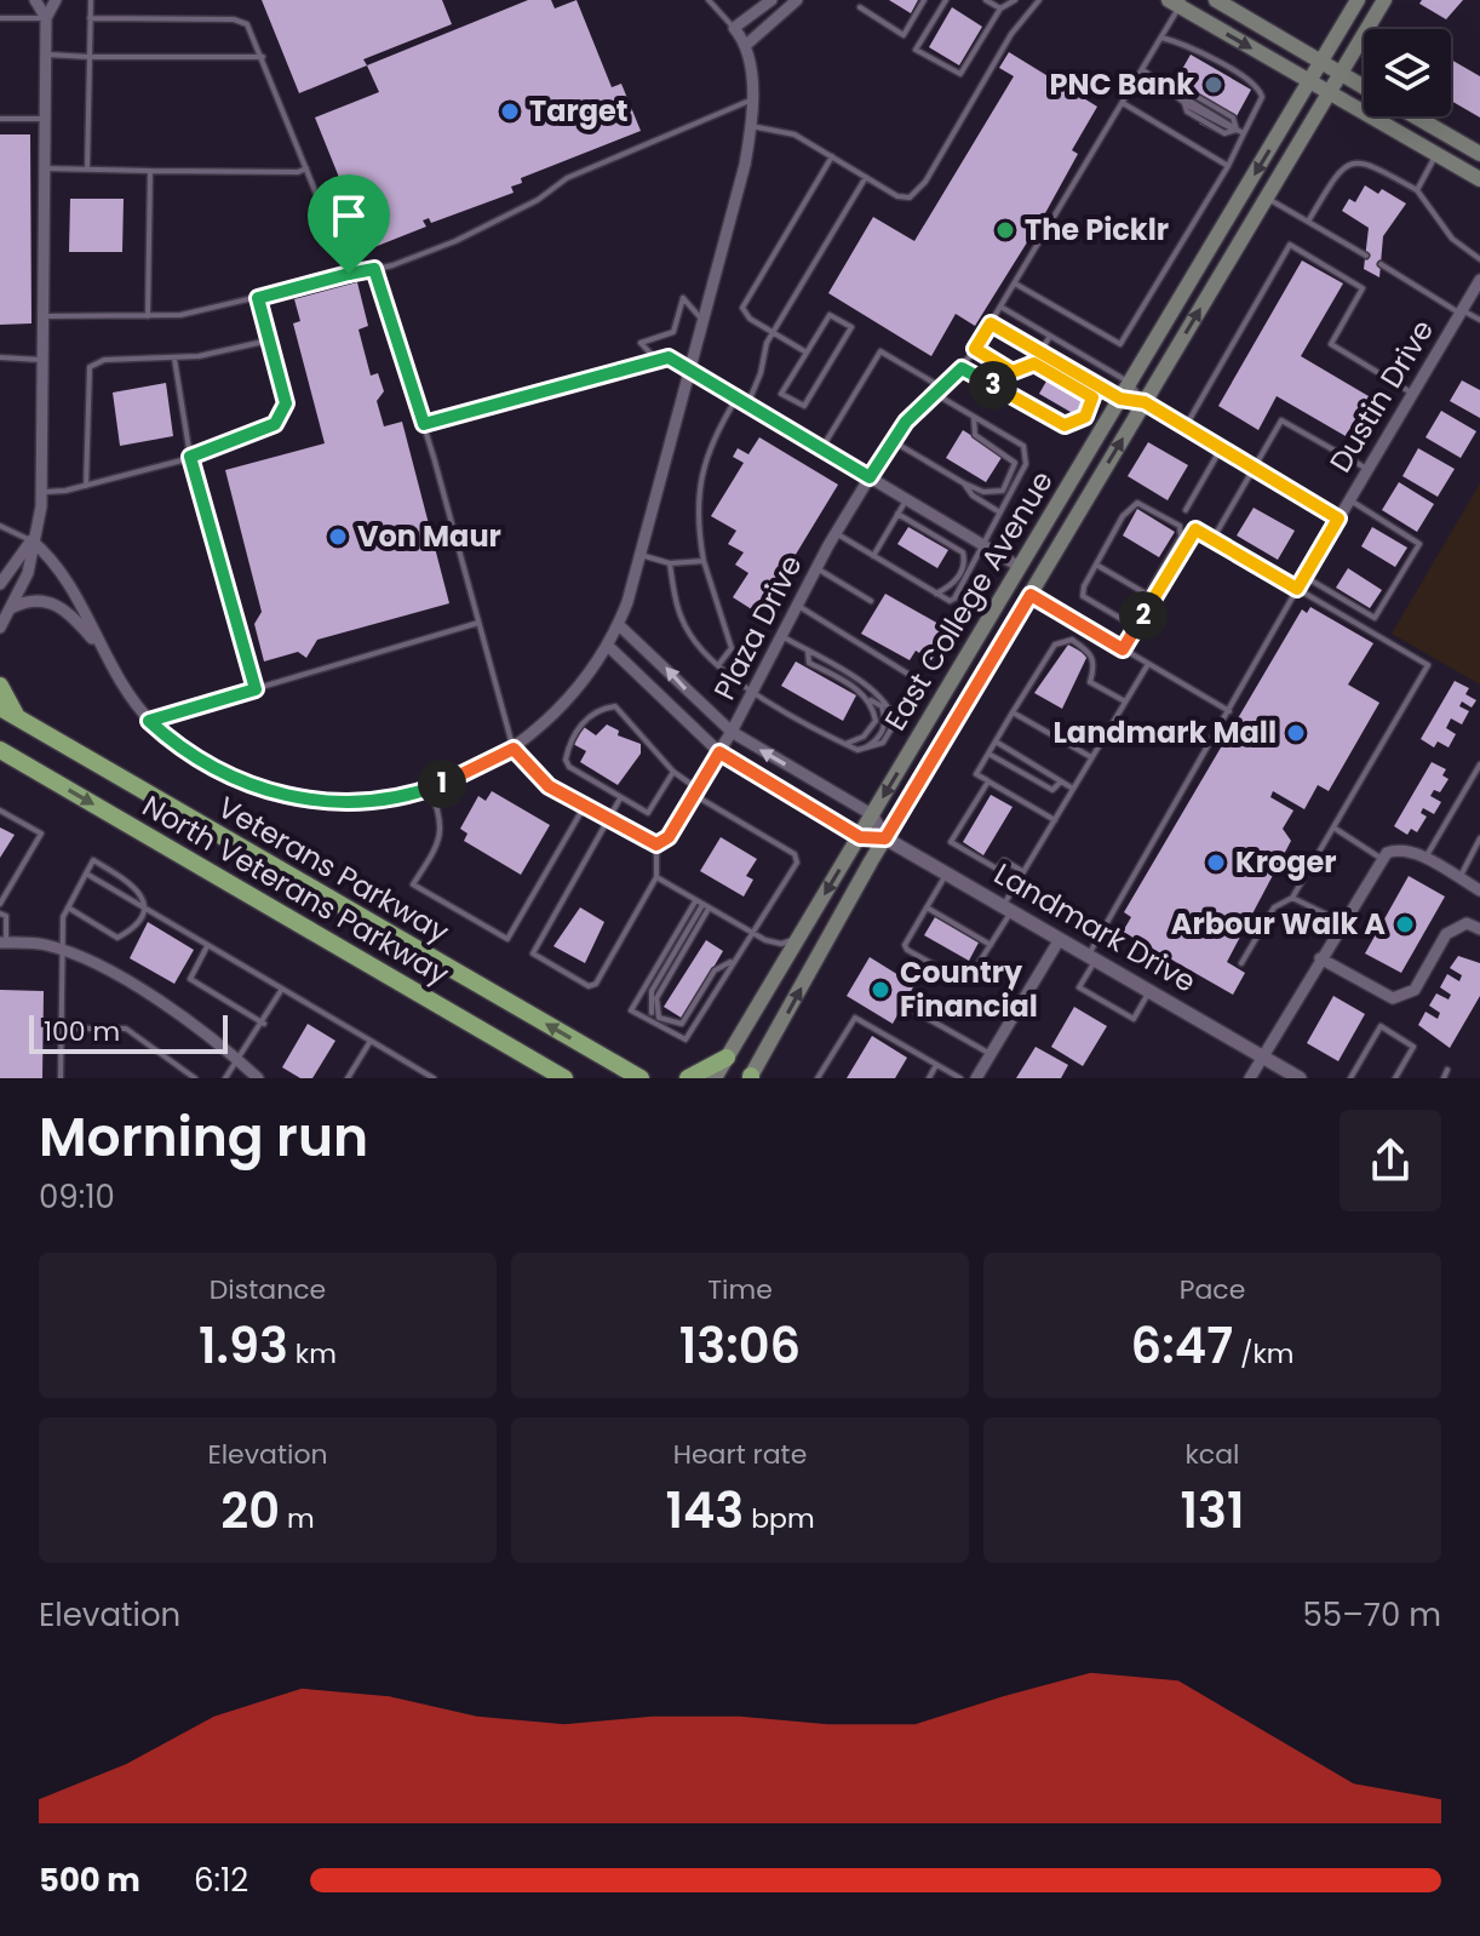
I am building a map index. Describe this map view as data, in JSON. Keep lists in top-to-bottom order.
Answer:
{
  "streets": {
    "highway": ["Veterans Parkway", "North Veterans Parkway"],
    "main road": ["East College Avenue"],
    "street": ["Dustin Drive", "Plaza Drive", "Landmark Drive"]
  },
  "crossings": [
    ["East College Avenue", "Landmark Drive"]
  ],
  "one_way": ["Veterans Parkway", "North Veterans Parkway"],
  "places": [
    "PNC Bank",
    "Target",
    "The Picklr",
    "Von Maur",
    "Landmark Mall",
    "Kroger",
    "Arbour Walk A",
    "Country Financial"
  ],
  "scale_bar": "100 m",
  "page": {
    "pins": ["3", "2", "1"],
    "scale": "100 m",
    "heading": ["Morning run", "09:10"],
    "stats": [
      ["Distance", "1.93 km"],
      ["Time", "13:06"],
      ["Pace", "6:47 /km"],
      ["Elevation", "20 m"],
      ["Heart rate", "143 bpm"],
      ["kcal", "131"]
    ],
    "chart": ["Elevation", "55–70 m"],
    "list": [
      {
        "name": "500 m",
        "note": "6:12"
      }
    ]
  }
}
